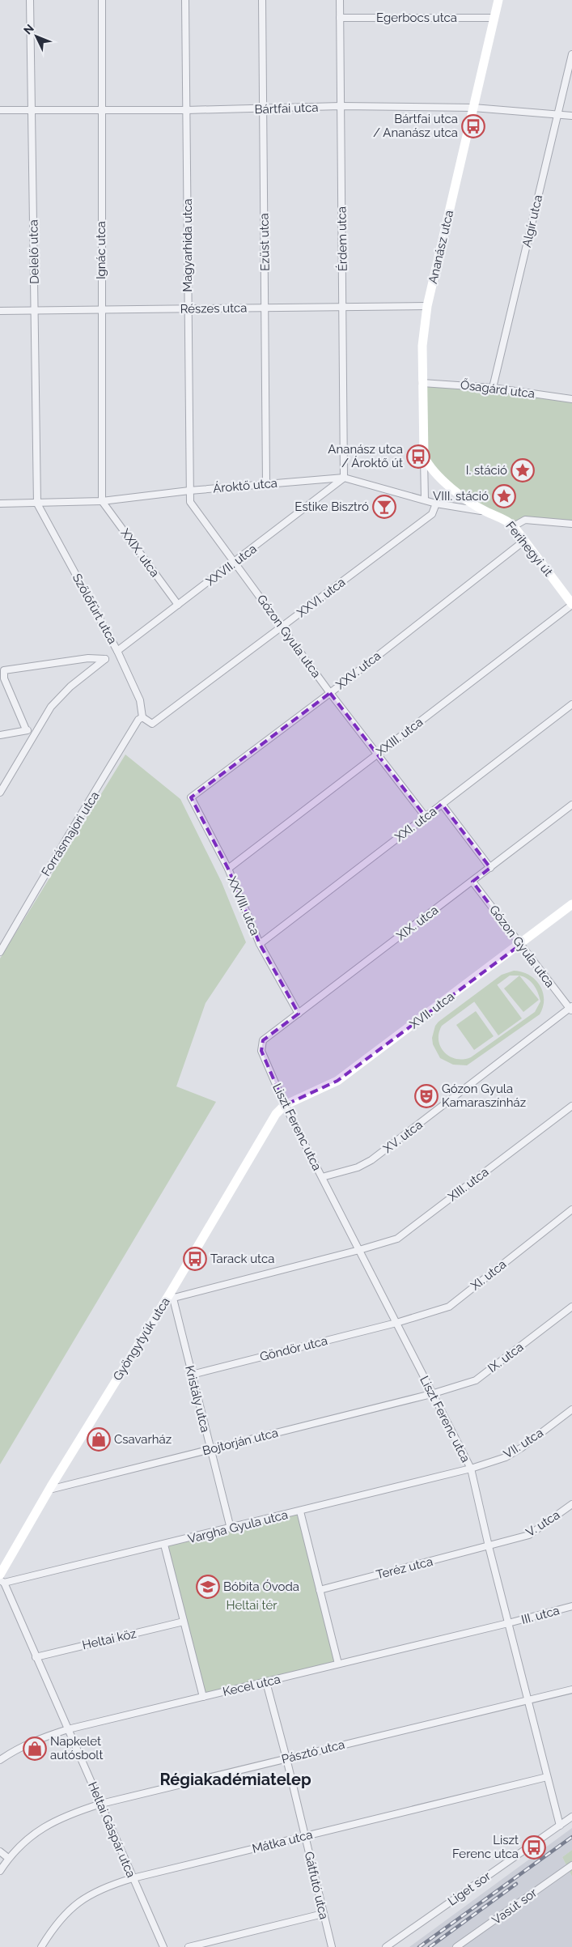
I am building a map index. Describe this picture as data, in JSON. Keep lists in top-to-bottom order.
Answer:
{
  "streets": {
    "street": [
      "Egerbocs utca",
      "Bártfai utca",
      "Algír utca",
      "Érdem utca",
      "Ezüst utca",
      "Magyarhida utca",
      "Ananász utca",
      "Ignác utca",
      "Delelő utca",
      "Részes utca",
      "Ősagárd utca",
      "Ároktő utca",
      "Ferihegyi út",
      "XXIX. utca",
      "XXVII. utca",
      "XXVI. utca",
      "Szőlőfürt utca",
      "Gózon Gyula utca",
      "XXV. utca",
      "XXIII. utca",
      "XXI. utca",
      "Forrásmajori utca",
      "XXVIII. utca",
      "XIX. utca",
      "XVII. utca",
      "Liszt Ferenc utca",
      "XV. utca",
      "XIII. utca",
      "XI. utca",
      "Gyöngytyúk utca",
      "Göndör utca",
      "IX. utca",
      "Kristály utca",
      "Bojtorján utca",
      "VII. utca",
      "V. utca",
      "Vargha Gyula utca",
      "Teréz utca",
      "III. utca",
      "Heltai köz",
      "Kecel utca",
      "Pásztó utca",
      "Heltai Gáspár utca",
      "Mátka utca",
      "Gátfutó utca",
      "Liget sor",
      "Vasút sor"
    ]
  },
  "crossings": [
    ["Egerbocs utca", "Érdem utca"],
    ["Egerbocs utca", "Ananász utca"],
    ["Bártfai utca", "Algír utca"],
    ["Bártfai utca", "Érdem utca"],
    ["Bártfai utca", "Ezüst utca"],
    ["Bártfai utca", "Magyarhida utca"],
    ["Bártfai utca", "Ananász utca"],
    ["Bártfai utca", "Ignác utca"],
    ["Bártfai utca", "Delelő utca"],
    ["Algír utca", "Ősagárd utca"],
    ["Érdem utca", "Részes utca"],
    ["Érdem utca", "Ároktő utca"],
    ["Érdem utca", "XXVII. utca"],
    ["Ezüst utca", "Részes utca"],
    ["Ezüst utca", "Ároktő utca"],
    ["Magyarhida utca", "Részes utca"],
    ["Magyarhida utca", "Ároktő utca"],
    ["Magyarhida utca", "Gózon Gyula utca"],
    ["Ananász utca", "Részes utca"],
    ["Ananász utca", "Ősagárd utca"],
    ["Ananász utca", "Ároktő utca"],
    ["Ananász utca", "Ferihegyi út"],
    ["Ignác utca", "Részes utca"],
    ["Ignác utca", "Ároktő utca"],
    ["Ignác utca", "XXIX. utca"],
    ["Delelő utca", "Részes utca"],
    ["Delelő utca", "Ároktő utca"],
    ["Delelő utca", "Szőlőfürt utca"],
    ["Ároktő utca", "Ferihegyi út"],
    ["Ároktő utca", "XXIX. utca"],
    ["Ároktő utca", "XXVII. utca"],
    ["Ároktő utca", "XXVI. utca"],
    ["Ároktő utca", "Szőlőfürt utca"],
    ["Ároktő utca", "Gózon Gyula utca"],
    ["Ferihegyi út", "XXV. utca"],
    ["Ferihegyi út", "XXIII. utca"],
    ["XXIX. utca", "XXVII. utca"],
    ["XXVII. utca", "Szőlőfürt utca"],
    ["XXVII. utca", "Gózon Gyula utca"],
    ["XXVI. utca", "Szőlőfürt utca"],
    ["XXVI. utca", "Gózon Gyula utca"],
    ["XXVI. utca", "Forrásmajori utca"],
    ["Szőlőfürt utca", "Forrásmajori utca"],
    ["Gózon Gyula utca", "XXV. utca"],
    ["Gózon Gyula utca", "XXIII. utca"],
    ["Gózon Gyula utca", "XXI. utca"],
    ["Gózon Gyula utca", "XIX. utca"],
    ["Gózon Gyula utca", "XVII. utca"],
    ["Gózon Gyula utca", "XV. utca"],
    ["XXV. utca", "XXVIII. utca"],
    ["XXIII. utca", "XXVIII. utca"],
    ["XXI. utca", "XXVIII. utca"],
    ["XXVIII. utca", "XIX. utca"],
    ["XIX. utca", "Liszt Ferenc utca"],
    ["XVII. utca", "Liszt Ferenc utca"],
    ["XVII. utca", "Gyöngytyúk utca"],
    ["Liszt Ferenc utca", "XV. utca"],
    ["Liszt Ferenc utca", "XIII. utca"],
    ["Liszt Ferenc utca", "XI. utca"],
    ["Liszt Ferenc utca", "Gyöngytyúk utca"],
    ["Liszt Ferenc utca", "Göndör utca"],
    ["Liszt Ferenc utca", "IX. utca"],
    ["Liszt Ferenc utca", "Bojtorján utca"],
    ["Liszt Ferenc utca", "VII. utca"],
    ["Liszt Ferenc utca", "V. utca"],
    ["Liszt Ferenc utca", "Vargha Gyula utca"],
    ["Liszt Ferenc utca", "Teréz utca"],
    ["Liszt Ferenc utca", "III. utca"],
    ["Liszt Ferenc utca", "Kecel utca"],
    ["Liszt Ferenc utca", "Pásztó utca"],
    ["Liszt Ferenc utca", "Mátka utca"],
    ["Liszt Ferenc utca", "Liget sor"],
    ["XI. utca", "Göndör utca"],
    ["Gyöngytyúk utca", "Kristály utca"],
    ["Gyöngytyúk utca", "Bojtorján utca"],
    ["Gyöngytyúk utca", "Vargha Gyula utca"],
    ["Gyöngytyúk utca", "Heltai Gáspár utca"],
    ["Göndör utca", "Kristály utca"],
    ["IX. utca", "Bojtorján utca"],
    ["Kristály utca", "Bojtorján utca"],
    ["Kristály utca", "Vargha Gyula utca"],
    ["VII. utca", "Vargha Gyula utca"],
    ["V. utca", "Teréz utca"],
    ["Vargha Gyula utca", "Heltai Gáspár utca"],
    ["III. utca", "Kecel utca"],
    ["Heltai köz", "Heltai Gáspár utca"],
    ["Kecel utca", "Heltai Gáspár utca"],
    ["Kecel utca", "Gátfutó utca"],
    ["Pásztó utca", "Heltai Gáspár utca"],
    ["Pásztó utca", "Gátfutó utca"],
    ["Heltai Gáspár utca", "Mátka utca"],
    ["Mátka utca", "Gátfutó utca"]
  ],
  "districts": ["Régiakadémiatelep"],
  "parks": ["Heltai tér"],
  "places": {
    "bus stop": [
      "Bártfai utca / Ananász utca",
      "Ananász utca / Ároktő út",
      "Tarack utca",
      "Liszt Ferenc utca"
    ],
    "place": ["I. stáció", "VIII. stáció"],
    "bar": ["Estike Bisztró"],
    "theatre": ["Gózon Gyula Kamaraszínház"],
    "shop": ["Csavarház", "Napkelet autósbolt"],
    "school or university": ["Bóbita Óvoda"]
  },
  "north": "top left"
}
